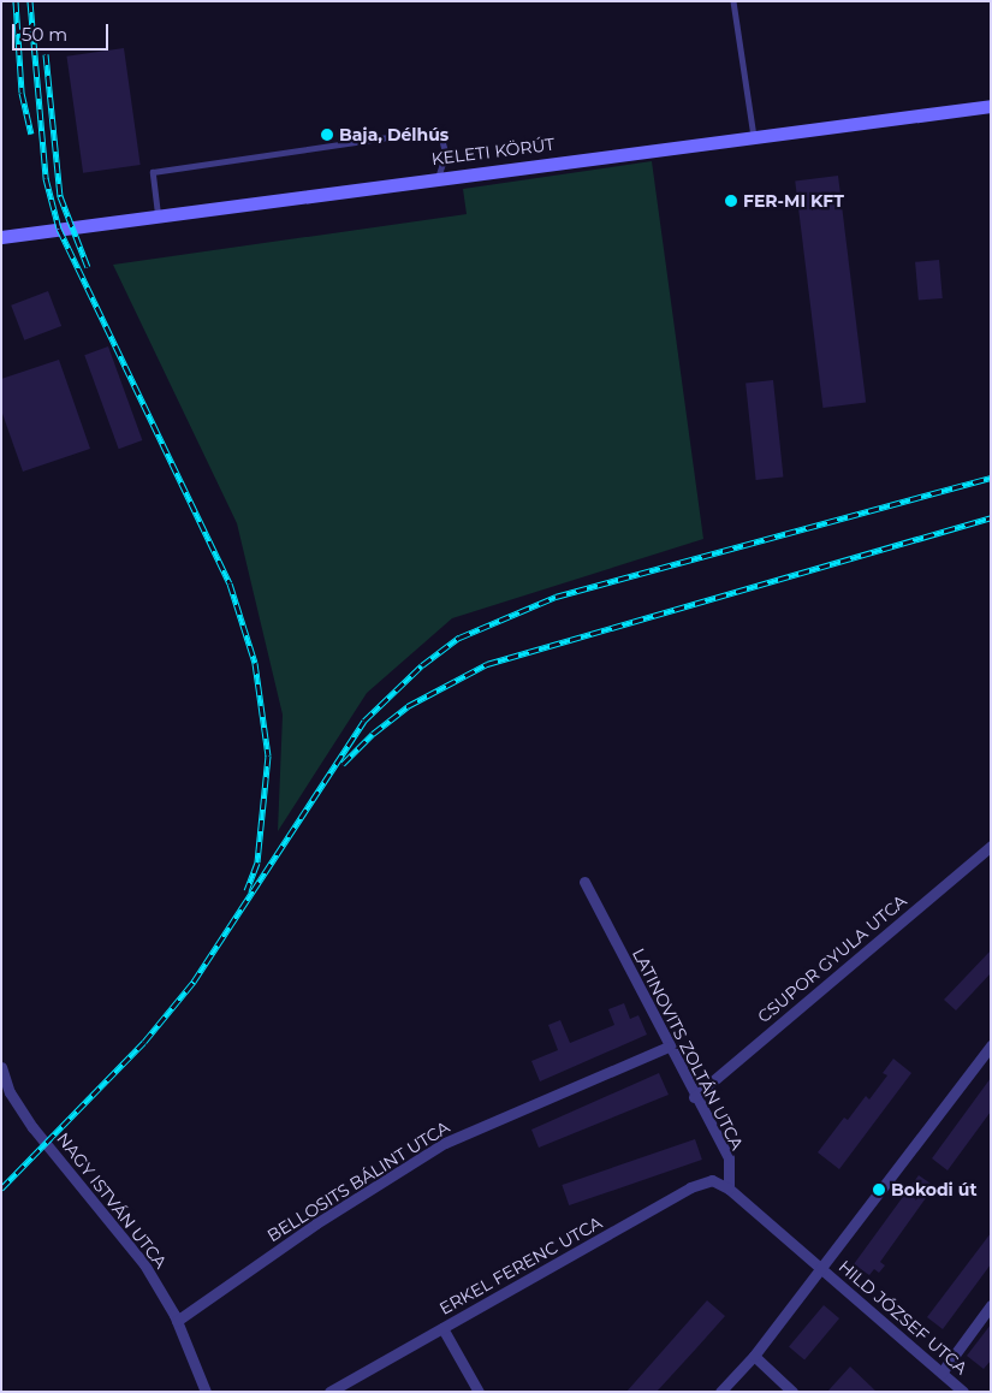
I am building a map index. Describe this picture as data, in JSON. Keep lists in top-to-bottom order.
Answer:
{
  "streets": {
    "main road": ["KELETI KÖRÚT"],
    "street": [
      "CSUPOR GYULA UTCA",
      "LATINOVITS ZOLTÁN UTCA",
      "BELLOSITS BÁLINT UTCA",
      "NAGY ISTVÁN UTCA",
      "ERKEL FERENC UTCA",
      "HILD JÓZSEF UTCA"
    ]
  },
  "crossings": [
    ["CSUPOR GYULA UTCA", "LATINOVITS ZOLTÁN UTCA"],
    ["LATINOVITS ZOLTÁN UTCA", "BELLOSITS BÁLINT UTCA"],
    ["LATINOVITS ZOLTÁN UTCA", "ERKEL FERENC UTCA"],
    ["BELLOSITS BÁLINT UTCA", "NAGY ISTVÁN UTCA"]
  ],
  "places": ["Baja, Délhús", "FER-MI KFT", "Bokodi út"],
  "scale_bar": "50 m"
}
